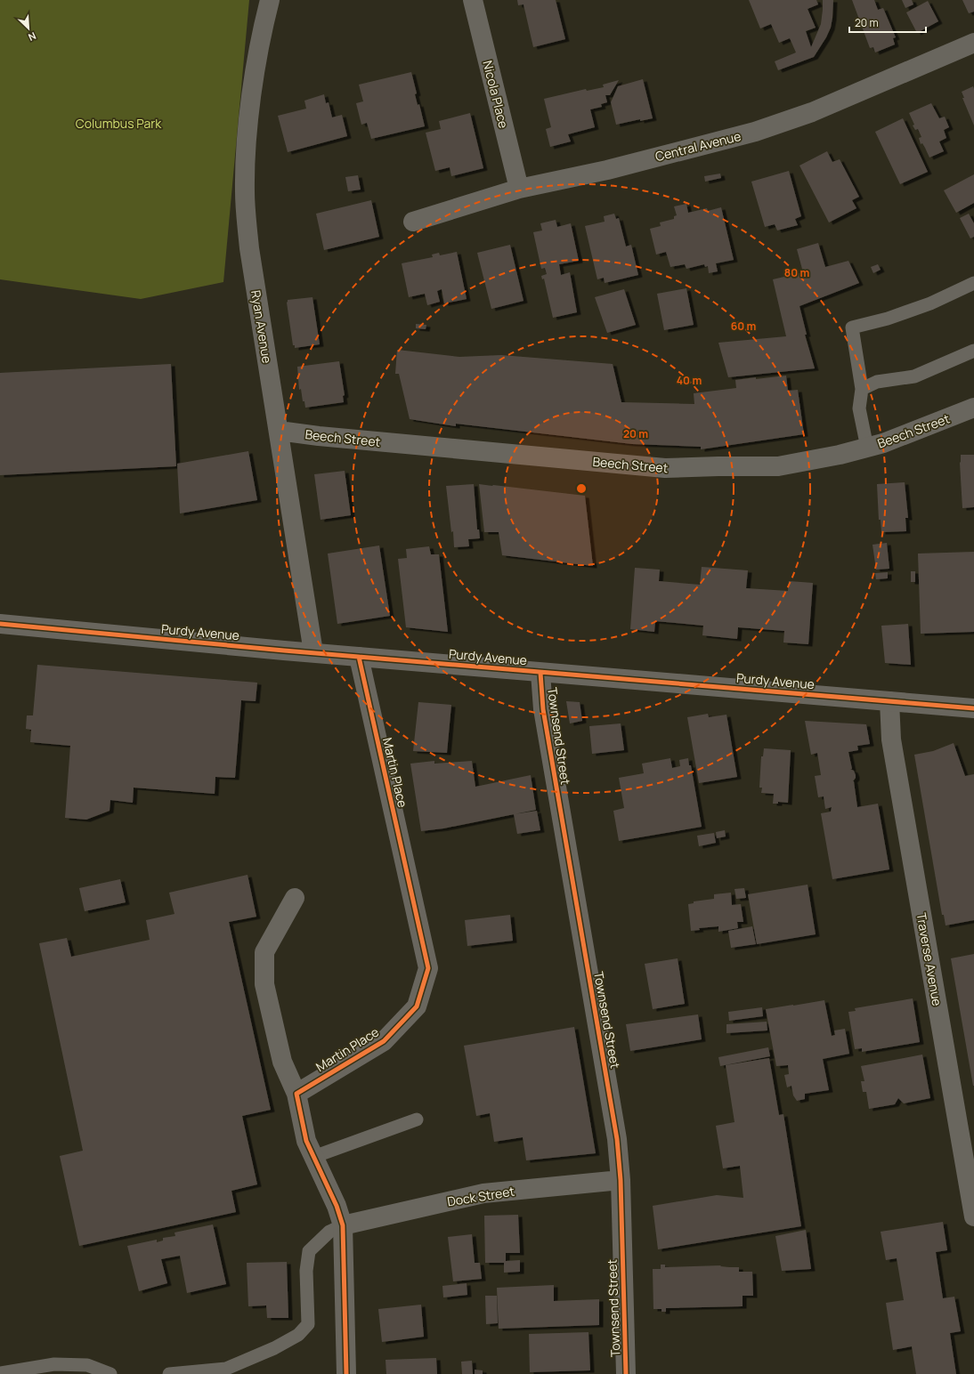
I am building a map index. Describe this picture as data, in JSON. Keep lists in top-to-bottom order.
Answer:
{
  "streets": {
    "street": [
      "Nicola Place",
      "Central Avenue",
      "Ryan Avenue",
      "Beech Street",
      "Purdy Avenue",
      "Townsend Street",
      "Martin Place",
      "Traverse Avenue",
      "Dock Street"
    ]
  },
  "crossings": [
    ["Nicola Place", "Central Avenue"],
    ["Ryan Avenue", "Beech Street"],
    ["Ryan Avenue", "Purdy Avenue"],
    ["Purdy Avenue", "Townsend Street"],
    ["Purdy Avenue", "Martin Place"],
    ["Purdy Avenue", "Traverse Avenue"],
    ["Townsend Street", "Dock Street"]
  ],
  "parks": ["Columbus Park"],
  "scale_bar": "20 m",
  "north": "bottom right",
  "rings": [
    "80 m",
    "60 m",
    "40 m",
    "20 m"
  ]
}
